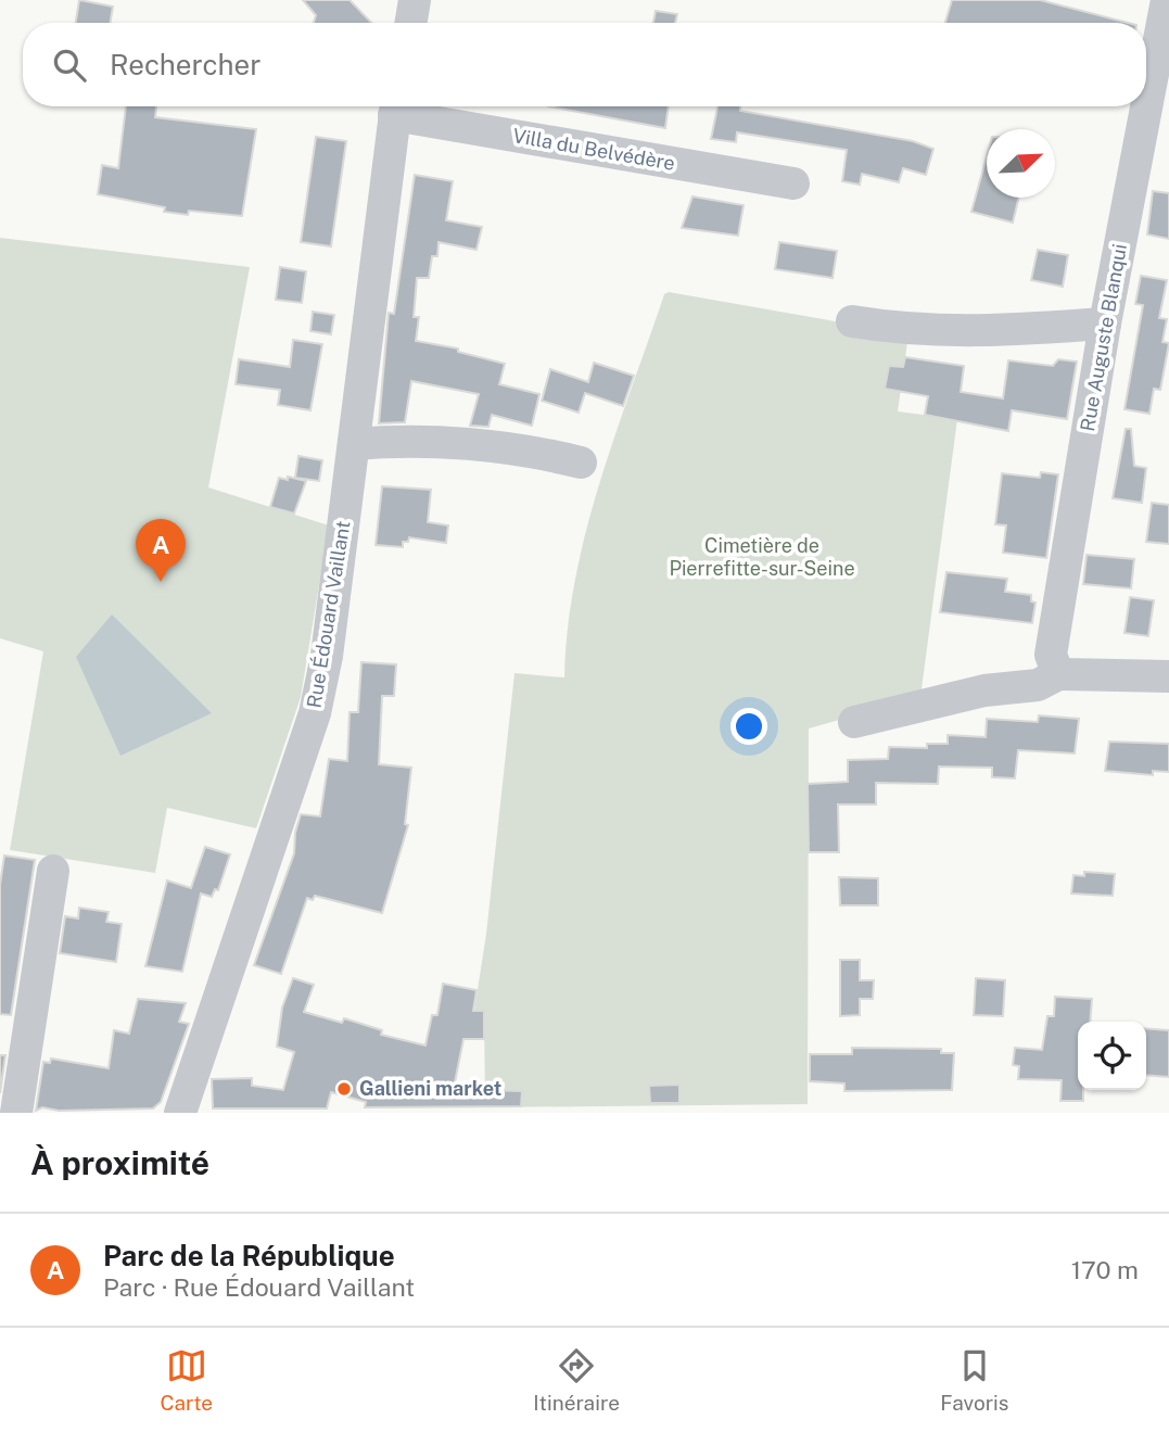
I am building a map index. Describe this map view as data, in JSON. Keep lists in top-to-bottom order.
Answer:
{
  "streets": {
    "street": ["Villa du Belvédère", "Rue Auguste Blanqui", "Rue Édouard Vaillant"]
  },
  "parks": ["Cimetière de Pierrefitte-sur-Seine"],
  "places": ["Gallieni market"],
  "north": "top right",
  "page": {
    "search": "Rechercher",
    "pins": "A",
    "heading": "À proximité",
    "list": [
      {
        "mark": "A",
        "name": "Parc de la République",
        "note": "Parc · Rue Édouard Vaillant",
        "value": "170 m"
      }
    ],
    "nav": ["Carte", "Itinéraire", "Favoris"]
  }
}
